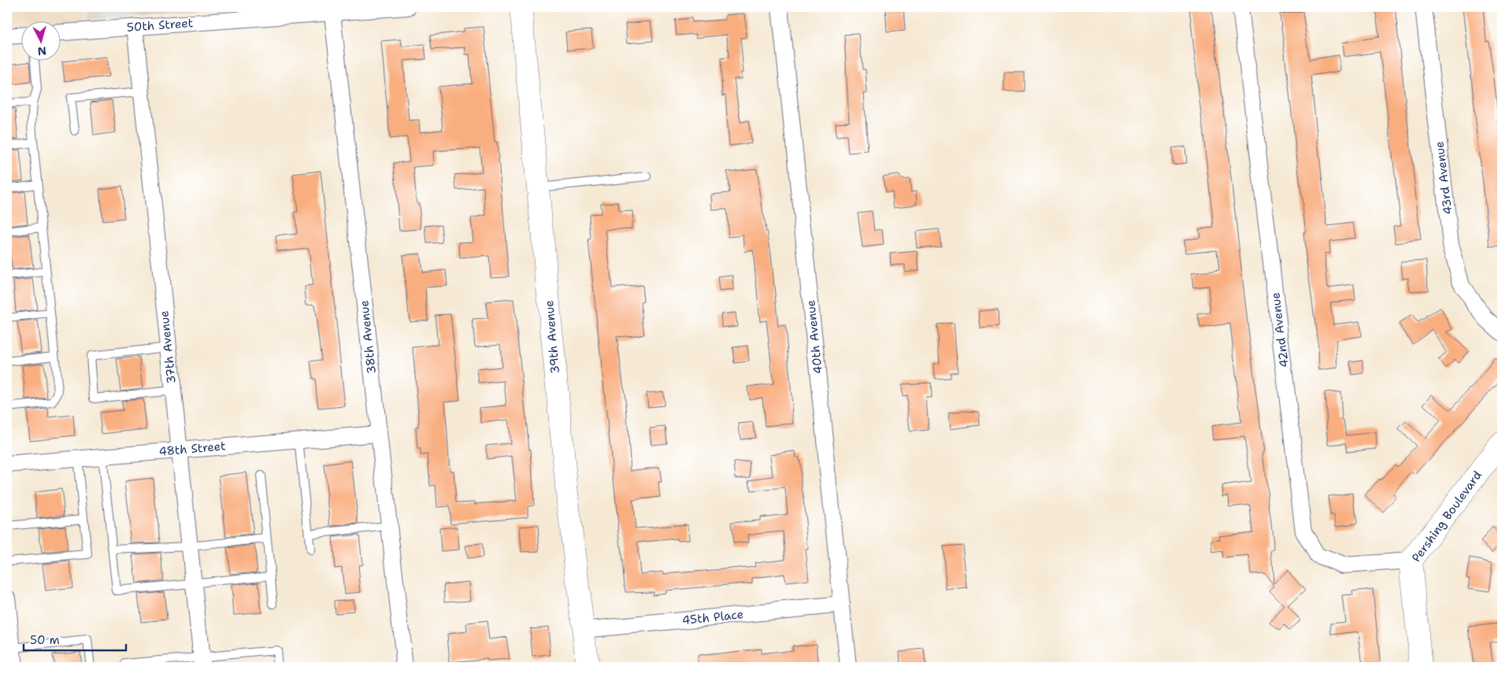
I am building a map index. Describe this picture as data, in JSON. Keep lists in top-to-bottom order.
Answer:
{
  "streets": {
    "main road": ["39th Avenue", "Pershing Boulevard"],
    "street": [
      "50th Street",
      "43rd Avenue",
      "42nd Avenue",
      "38th Avenue",
      "40th Avenue",
      "37th Avenue",
      "48th Street",
      "45th Place"
    ]
  },
  "crossings": [
    ["50th Street", "38th Avenue"],
    ["50th Street", "37th Avenue"],
    ["42nd Avenue", "Pershing Boulevard"],
    ["38th Avenue", "48th Street"],
    ["39th Avenue", "45th Place"],
    ["40th Avenue", "45th Place"],
    ["37th Avenue", "48th Street"]
  ],
  "scale_bar": "50 m",
  "north": "bottom"
}
